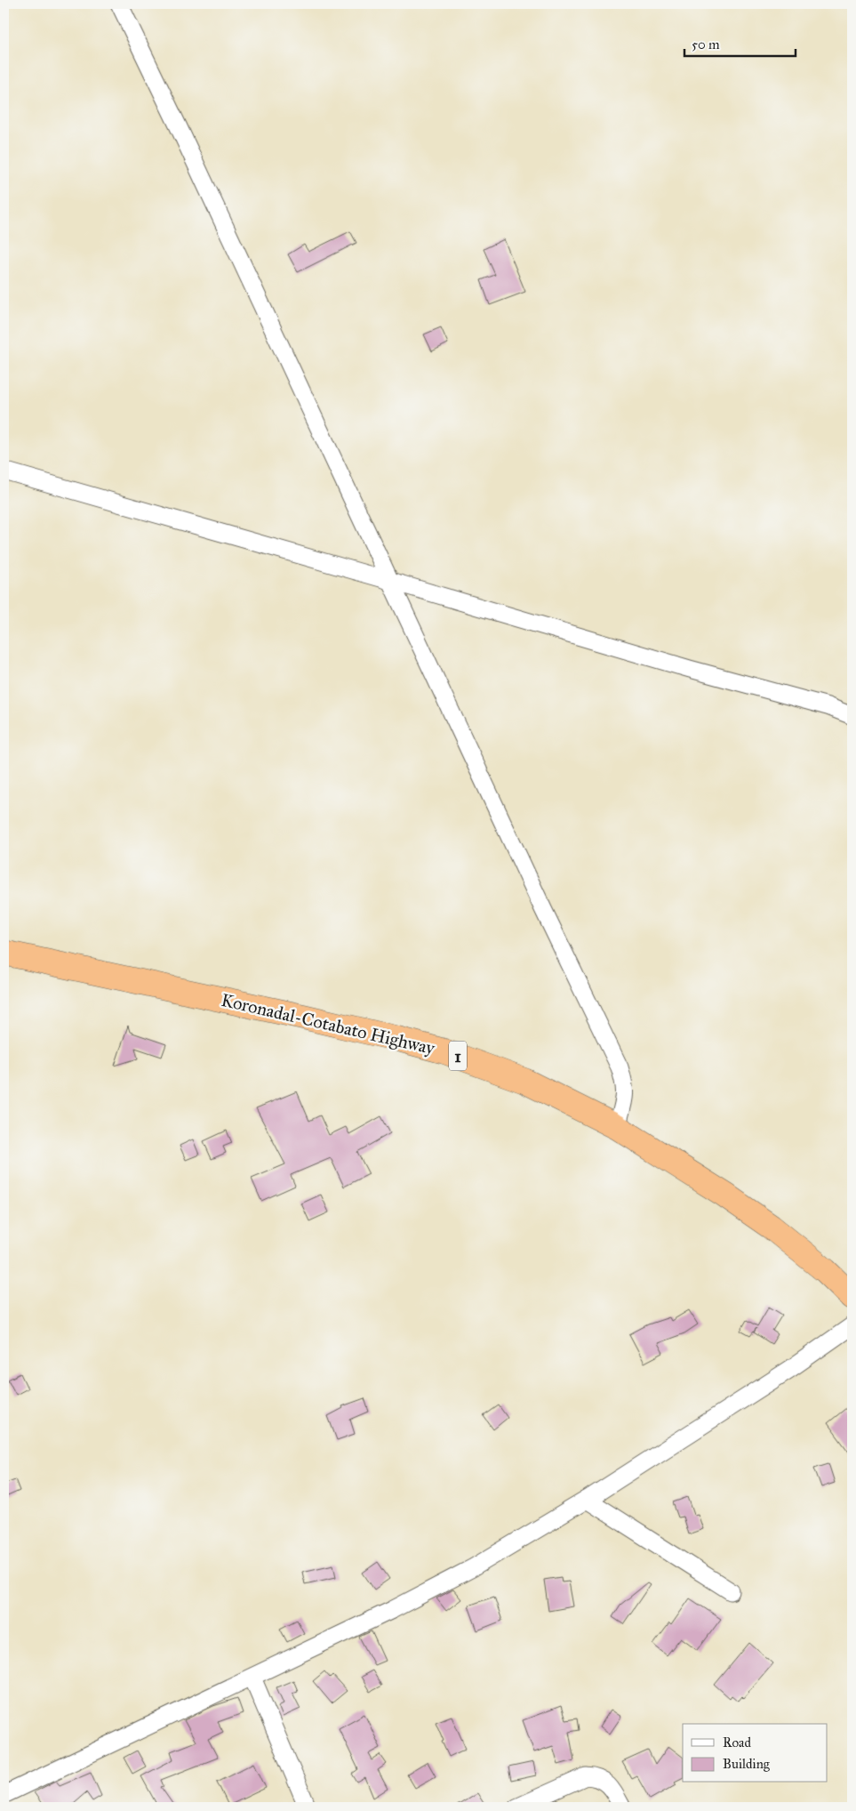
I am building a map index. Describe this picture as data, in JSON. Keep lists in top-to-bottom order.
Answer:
{
  "streets": {
    "highway": ["Koronadal-Cotabato Highway", "1"]
  },
  "legend": ["Road", "Building"],
  "scale_bar": "50 m"
}
